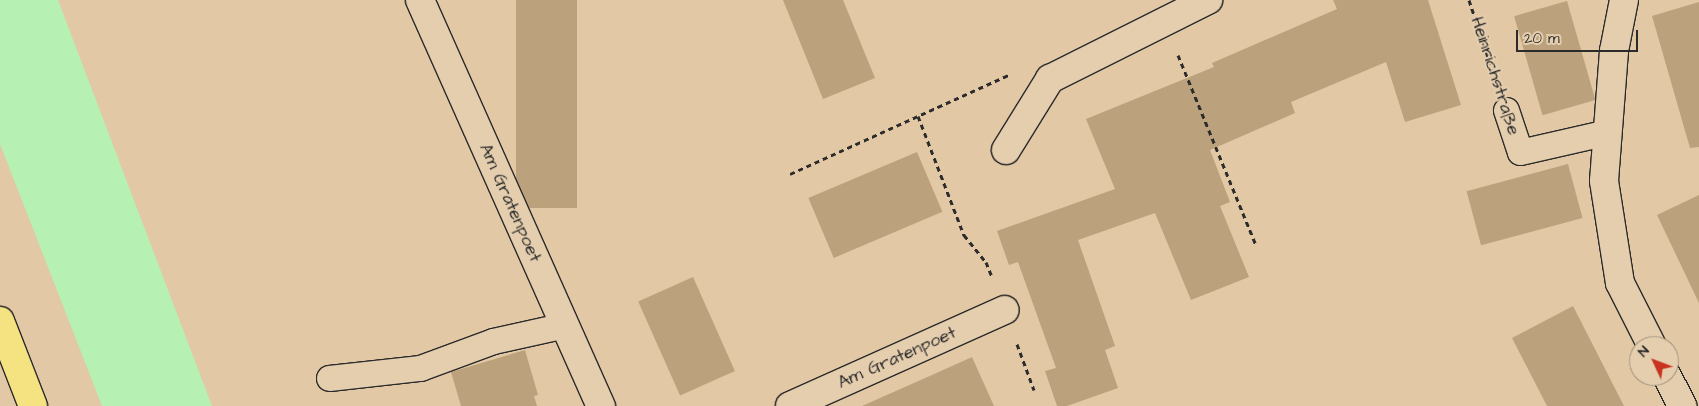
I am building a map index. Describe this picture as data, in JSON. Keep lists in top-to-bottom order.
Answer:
{
  "streets": {
    "street": ["Am Gratenpoet"],
    "lane": ["Heinrichstraße"]
  },
  "scale_bar": "20 m",
  "north": "top left"
}
